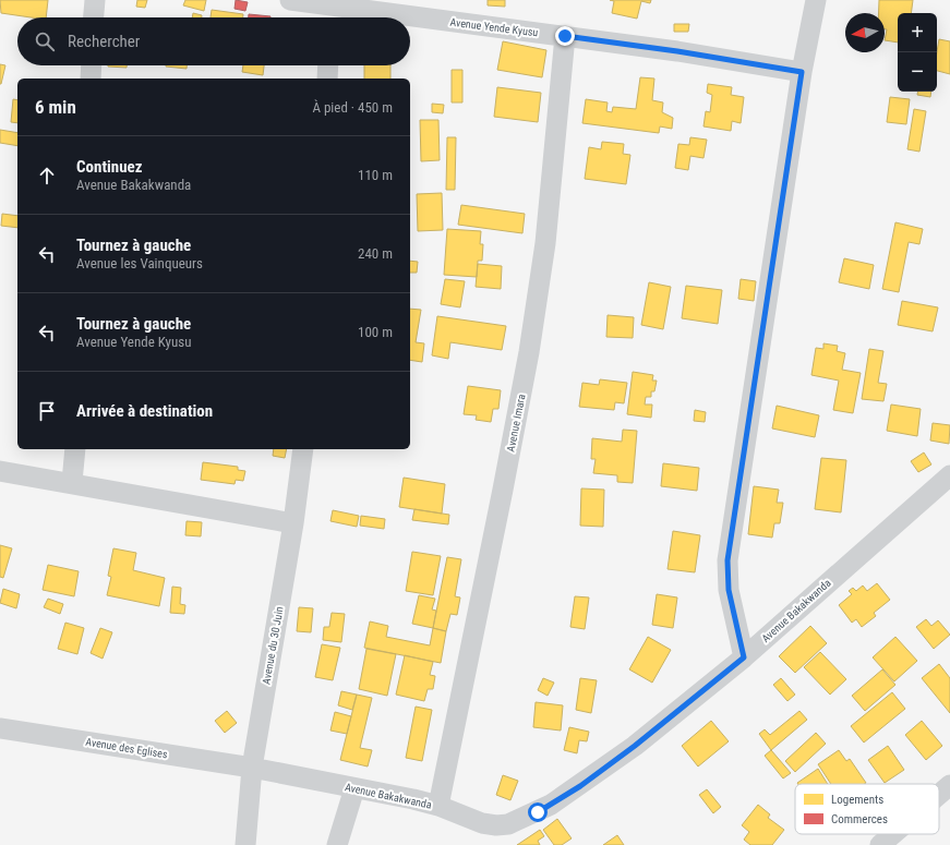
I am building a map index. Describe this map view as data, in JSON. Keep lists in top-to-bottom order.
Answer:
{
  "streets": {
    "street": [
      "Avenue Yende Kyusu",
      "Avenue Imara",
      "Avenue Bakakwanda",
      "Avenue du 30 Juin",
      "Avenue des Eglises"
    ]
  },
  "crossings": [
    ["Avenue Yende Kyusu", "Avenue Imara"],
    ["Avenue Imara", "Avenue Bakakwanda"],
    ["Avenue Bakakwanda", "Avenue du 30 Juin"],
    ["Avenue Bakakwanda", "Avenue des Eglises"],
    ["Avenue du 30 Juin", "Avenue des Eglises"]
  ],
  "legend": ["Logements", "Commerces"],
  "north": "left",
  "page": {
    "map_buttons": ["+", "−"],
    "search": "Rechercher",
    "heading": ["6 min", "À pied · 450 m"],
    "list": [
      ["Continuez", "Avenue Bakakwanda", "110 m"],
      ["Tournez à gauche", "Avenue les Vainqueurs", "240 m"],
      ["Tournez à gauche", "Avenue Yende Kyusu", "100 m"],
      "Arrivée à destination"
    ]
  }
}
